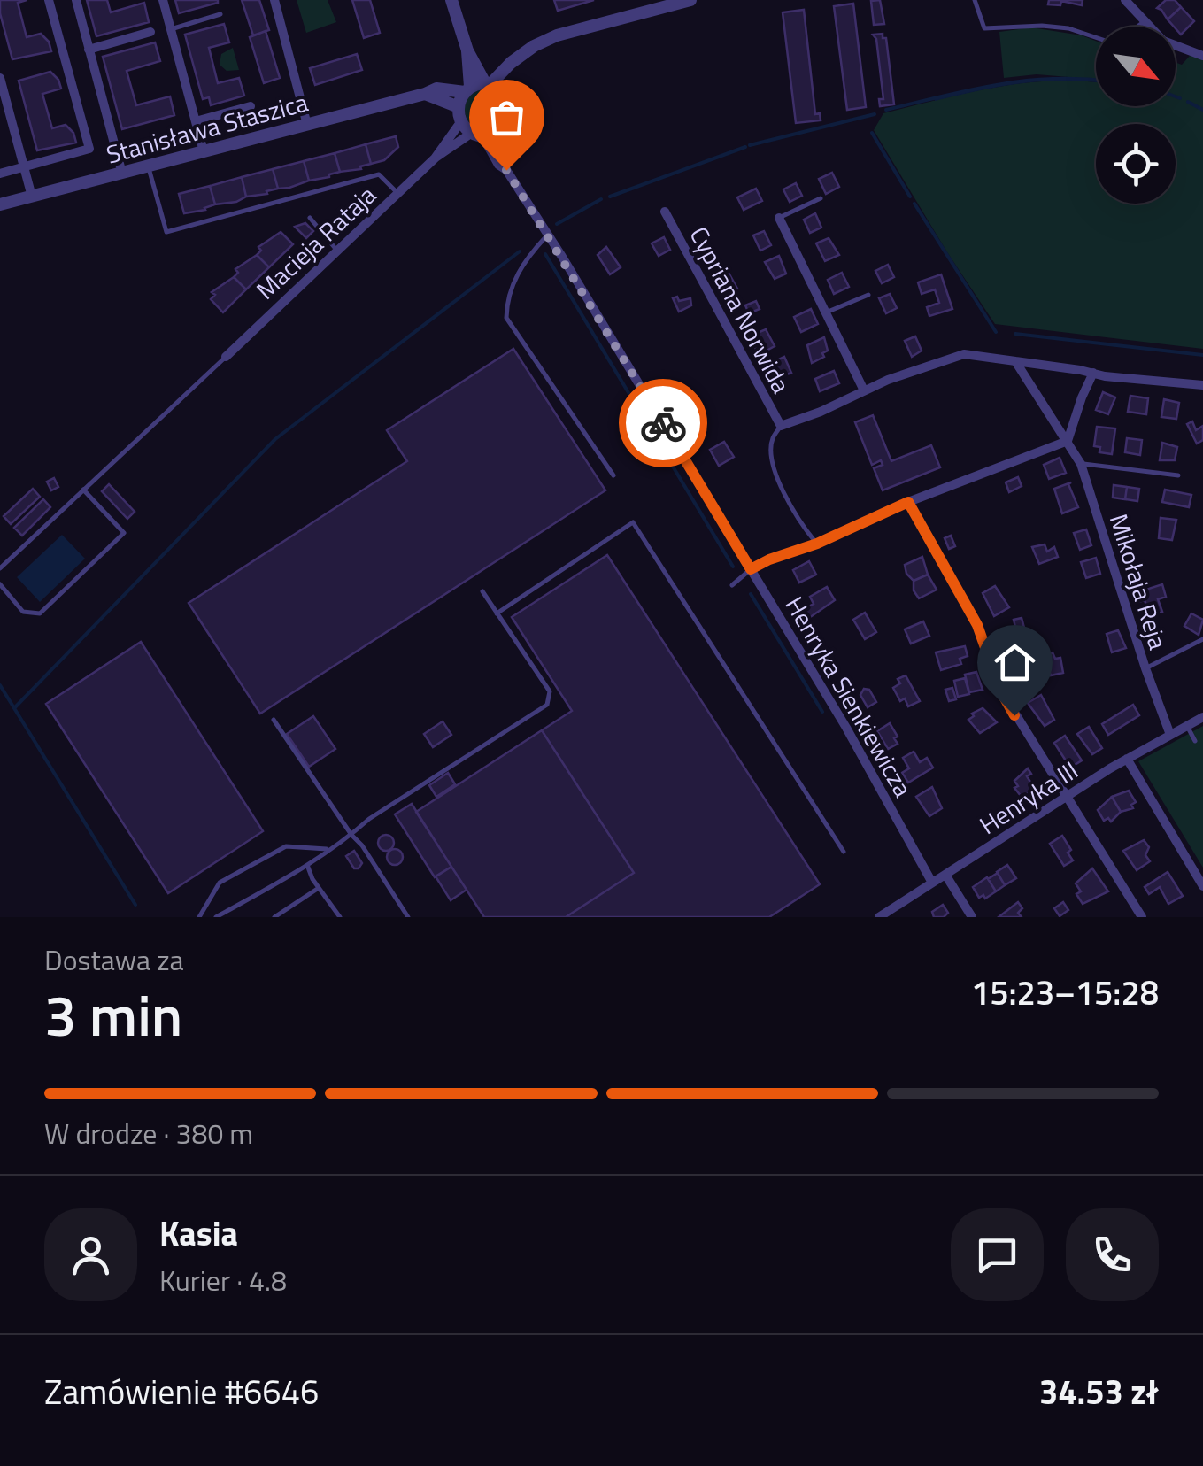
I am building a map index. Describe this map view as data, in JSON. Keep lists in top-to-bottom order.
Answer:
{
  "streets": {
    "street": [
      "Stanisława Staszica",
      "Macieja Rataja",
      "Cypriana Norwida",
      "Mikołaja Reja",
      "Henryka Sienkiewicza",
      "Henryka III"
    ]
  },
  "crossings": [
    ["Stanisława Staszica", "Macieja Rataja"],
    ["Stanisława Staszica", "Henryka Sienkiewicza"],
    ["Macieja Rataja", "Henryka Sienkiewicza"],
    ["Mikołaja Reja", "Henryka III"],
    ["Henryka Sienkiewicza", "Henryka III"]
  ],
  "north": "bottom right",
  "page": {
    "heading": ["3 min", "Dostawa za", "15:23–15:28"],
    "panel": [
      "Kasia",
      "Kurier · 4.8",
      "Zamówienie #6646",
      "34.53 zł"
    ],
    "bar": "W drodze · 380 m"
  }
}
